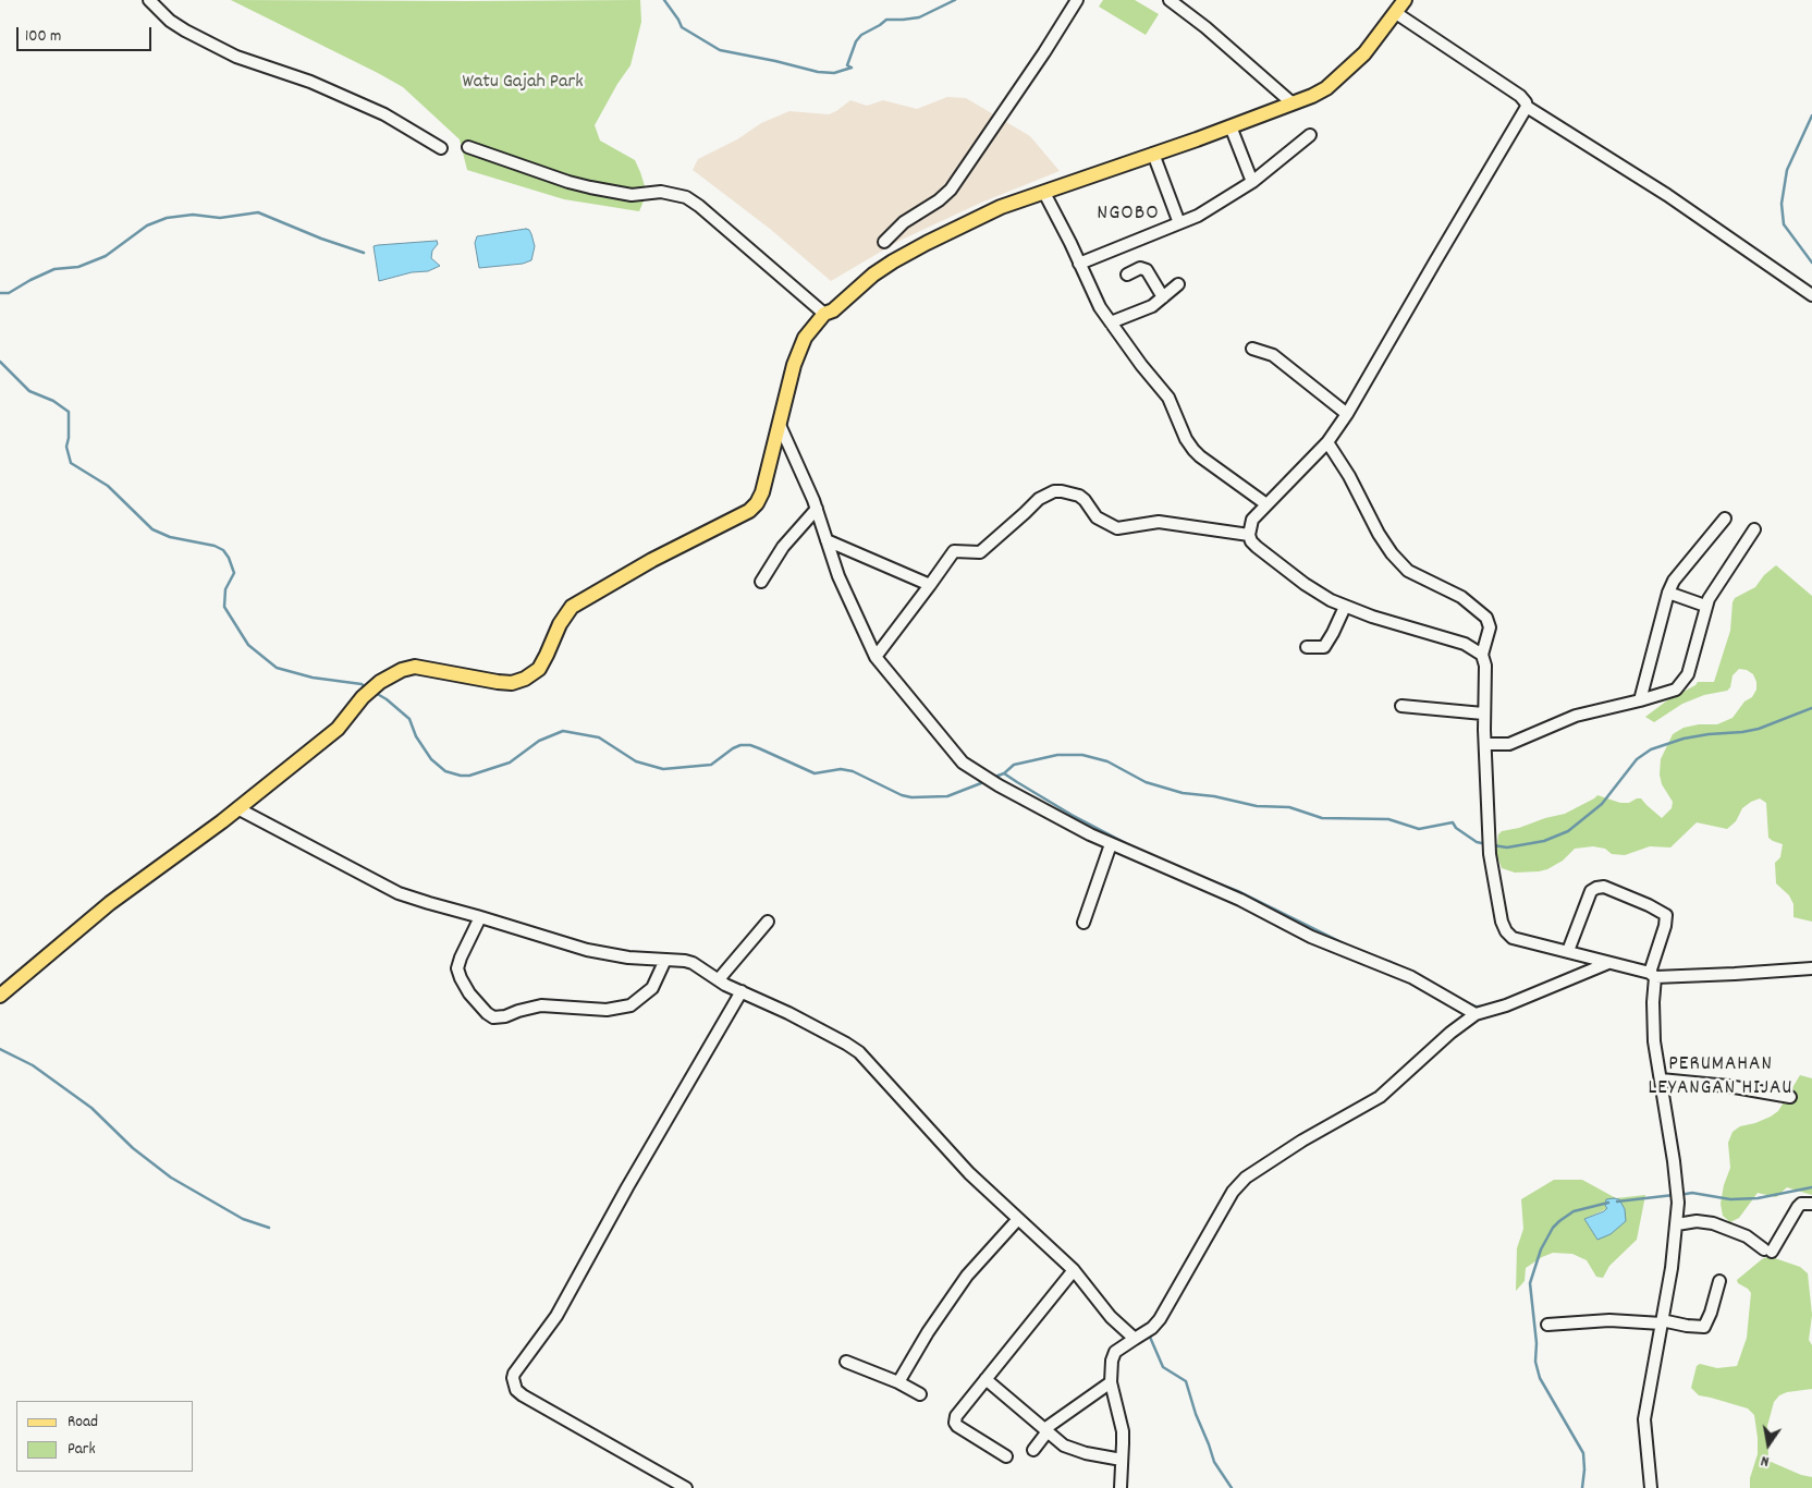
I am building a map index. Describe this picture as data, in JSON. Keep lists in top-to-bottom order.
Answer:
{
  "districts": ["NGOBO", "PERUMAHAN LEYANGAN HIJAU"],
  "parks": ["Watu Gajah Park"],
  "legend": ["Road", "Park"],
  "scale_bar": "100 m",
  "north": "bottom"
}
